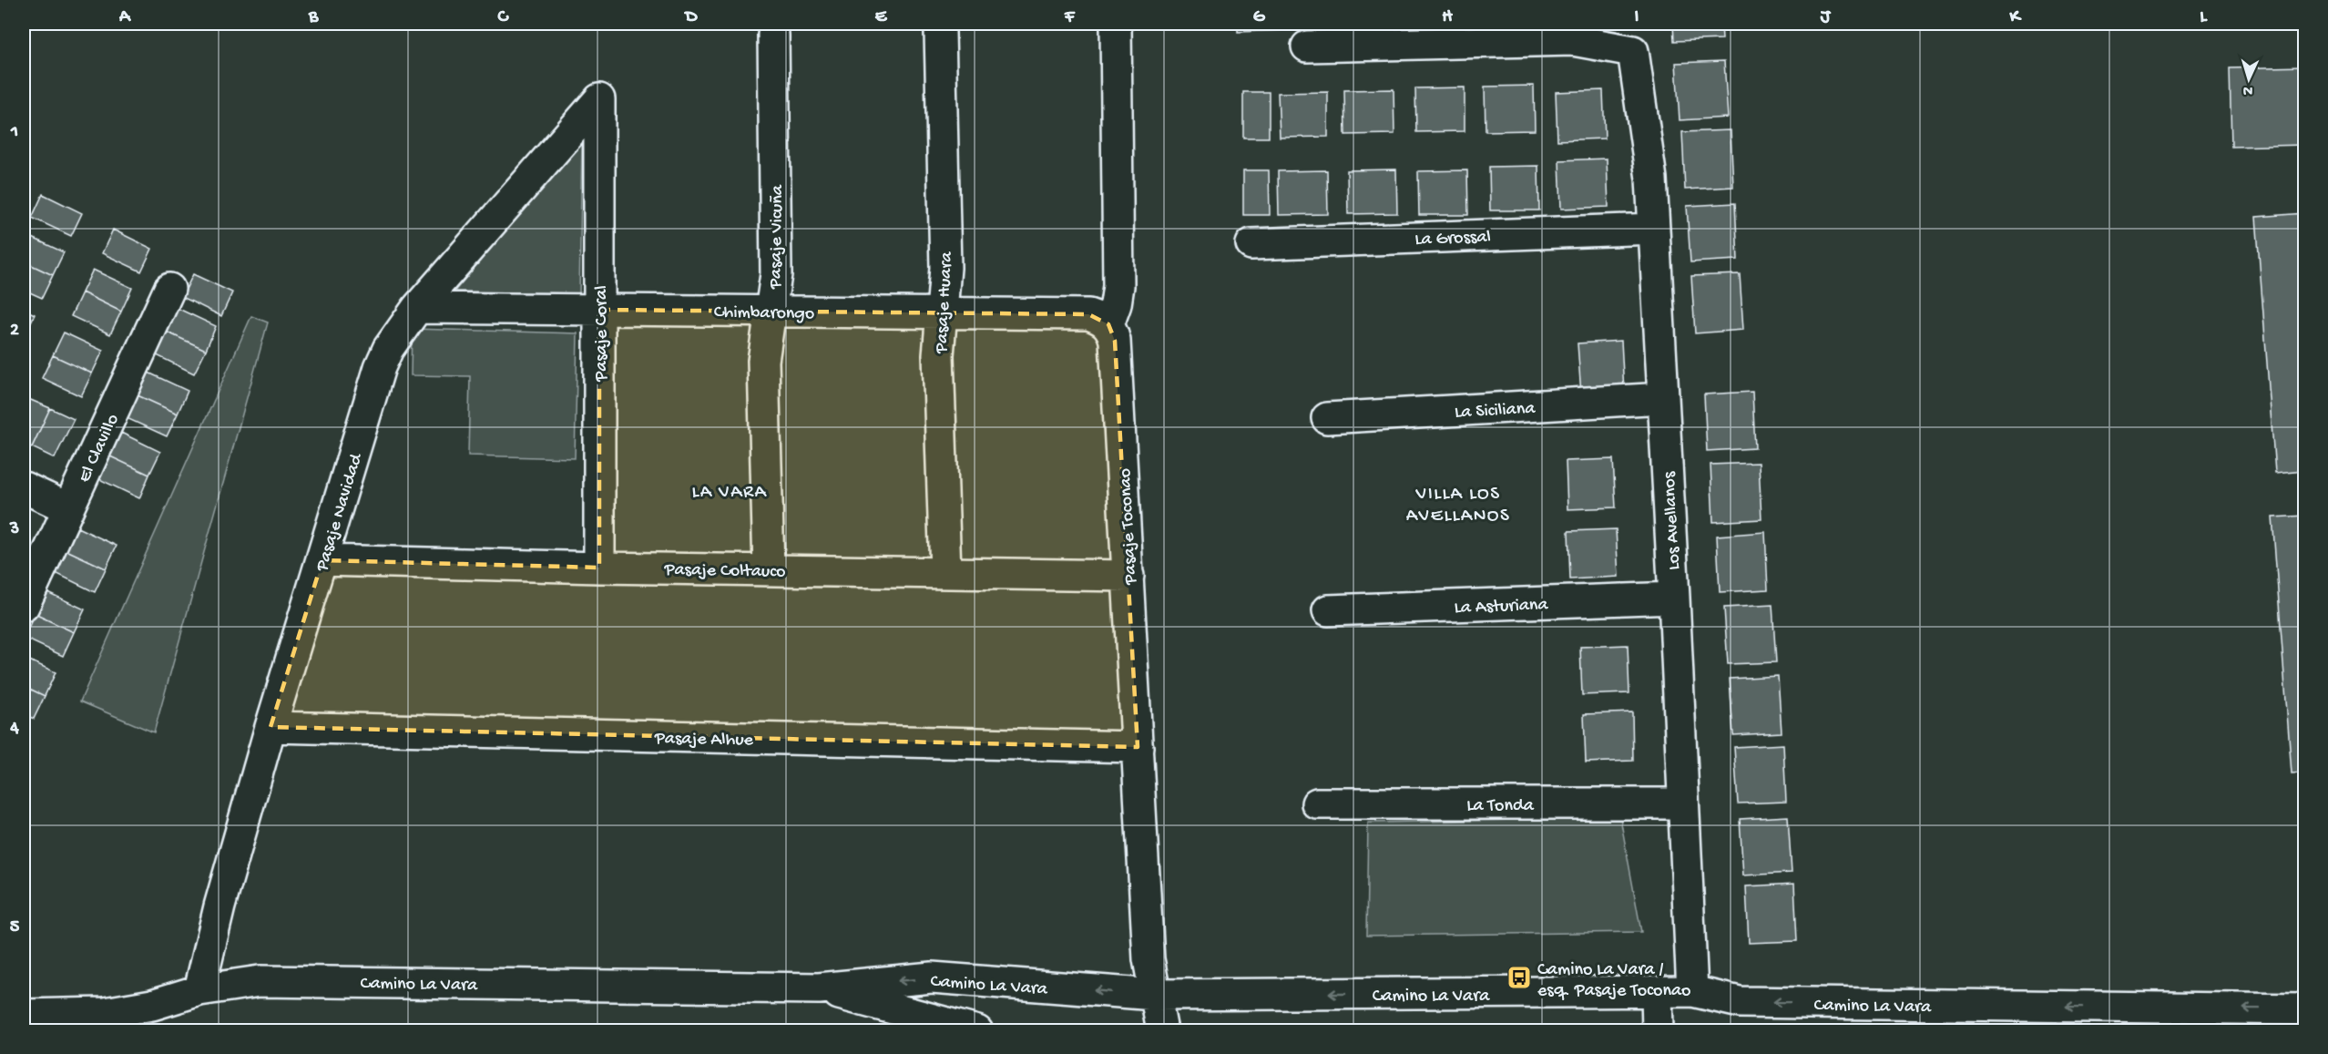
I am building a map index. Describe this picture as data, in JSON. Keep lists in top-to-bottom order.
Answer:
{
  "streets": {
    "street": [
      "La Grossal",
      "Pasaje Vicuña",
      "Pasaje Huara",
      "Chimbarongo",
      "Pasaje Coral",
      "La Siciliana",
      "El Clavillo",
      "Pasaje Navidad",
      "Los Avellanos",
      "Pasaje Toconao",
      "Pasaje Coltauco",
      "La Asturiana",
      "Pasaje Alhue",
      "La Tonda",
      "Camino La Vara"
    ]
  },
  "crossings": [
    ["La Grossal", "Los Avellanos"],
    ["Pasaje Vicuña", "Chimbarongo"],
    ["Pasaje Vicuña", "Pasaje Coltauco"],
    ["Pasaje Huara", "Chimbarongo"],
    ["Pasaje Huara", "Pasaje Coltauco"],
    ["Chimbarongo", "Pasaje Coral"],
    ["Chimbarongo", "Pasaje Navidad"],
    ["Chimbarongo", "Pasaje Toconao"],
    ["Pasaje Coral", "Pasaje Navidad"],
    ["Pasaje Coral", "Pasaje Coltauco"],
    ["La Siciliana", "Los Avellanos"],
    ["Pasaje Navidad", "Pasaje Coltauco"],
    ["Pasaje Navidad", "Pasaje Alhue"],
    ["Pasaje Navidad", "Camino La Vara"],
    ["Los Avellanos", "La Asturiana"],
    ["Los Avellanos", "La Tonda"],
    ["Los Avellanos", "Camino La Vara"],
    ["Pasaje Toconao", "Pasaje Coltauco"],
    ["Pasaje Toconao", "Pasaje Alhue"],
    ["Pasaje Toconao", "Camino La Vara"]
  ],
  "one_way": ["Camino La Vara"],
  "districts": ["LA VARA", "VILLA LOS AVELLANOS"],
  "places": {
    "bus stop": ["Camino La Vara / esq. Pasaje Toconao"]
  },
  "north": "bottom",
  "grid": {
    "columns": [
      "A",
      "B",
      "C",
      "D",
      "E",
      "F",
      "G",
      "H",
      "I",
      "J",
      "K",
      "L"
    ],
    "rows": [
      "1",
      "2",
      "3",
      "4",
      "5"
    ]
  }
}
